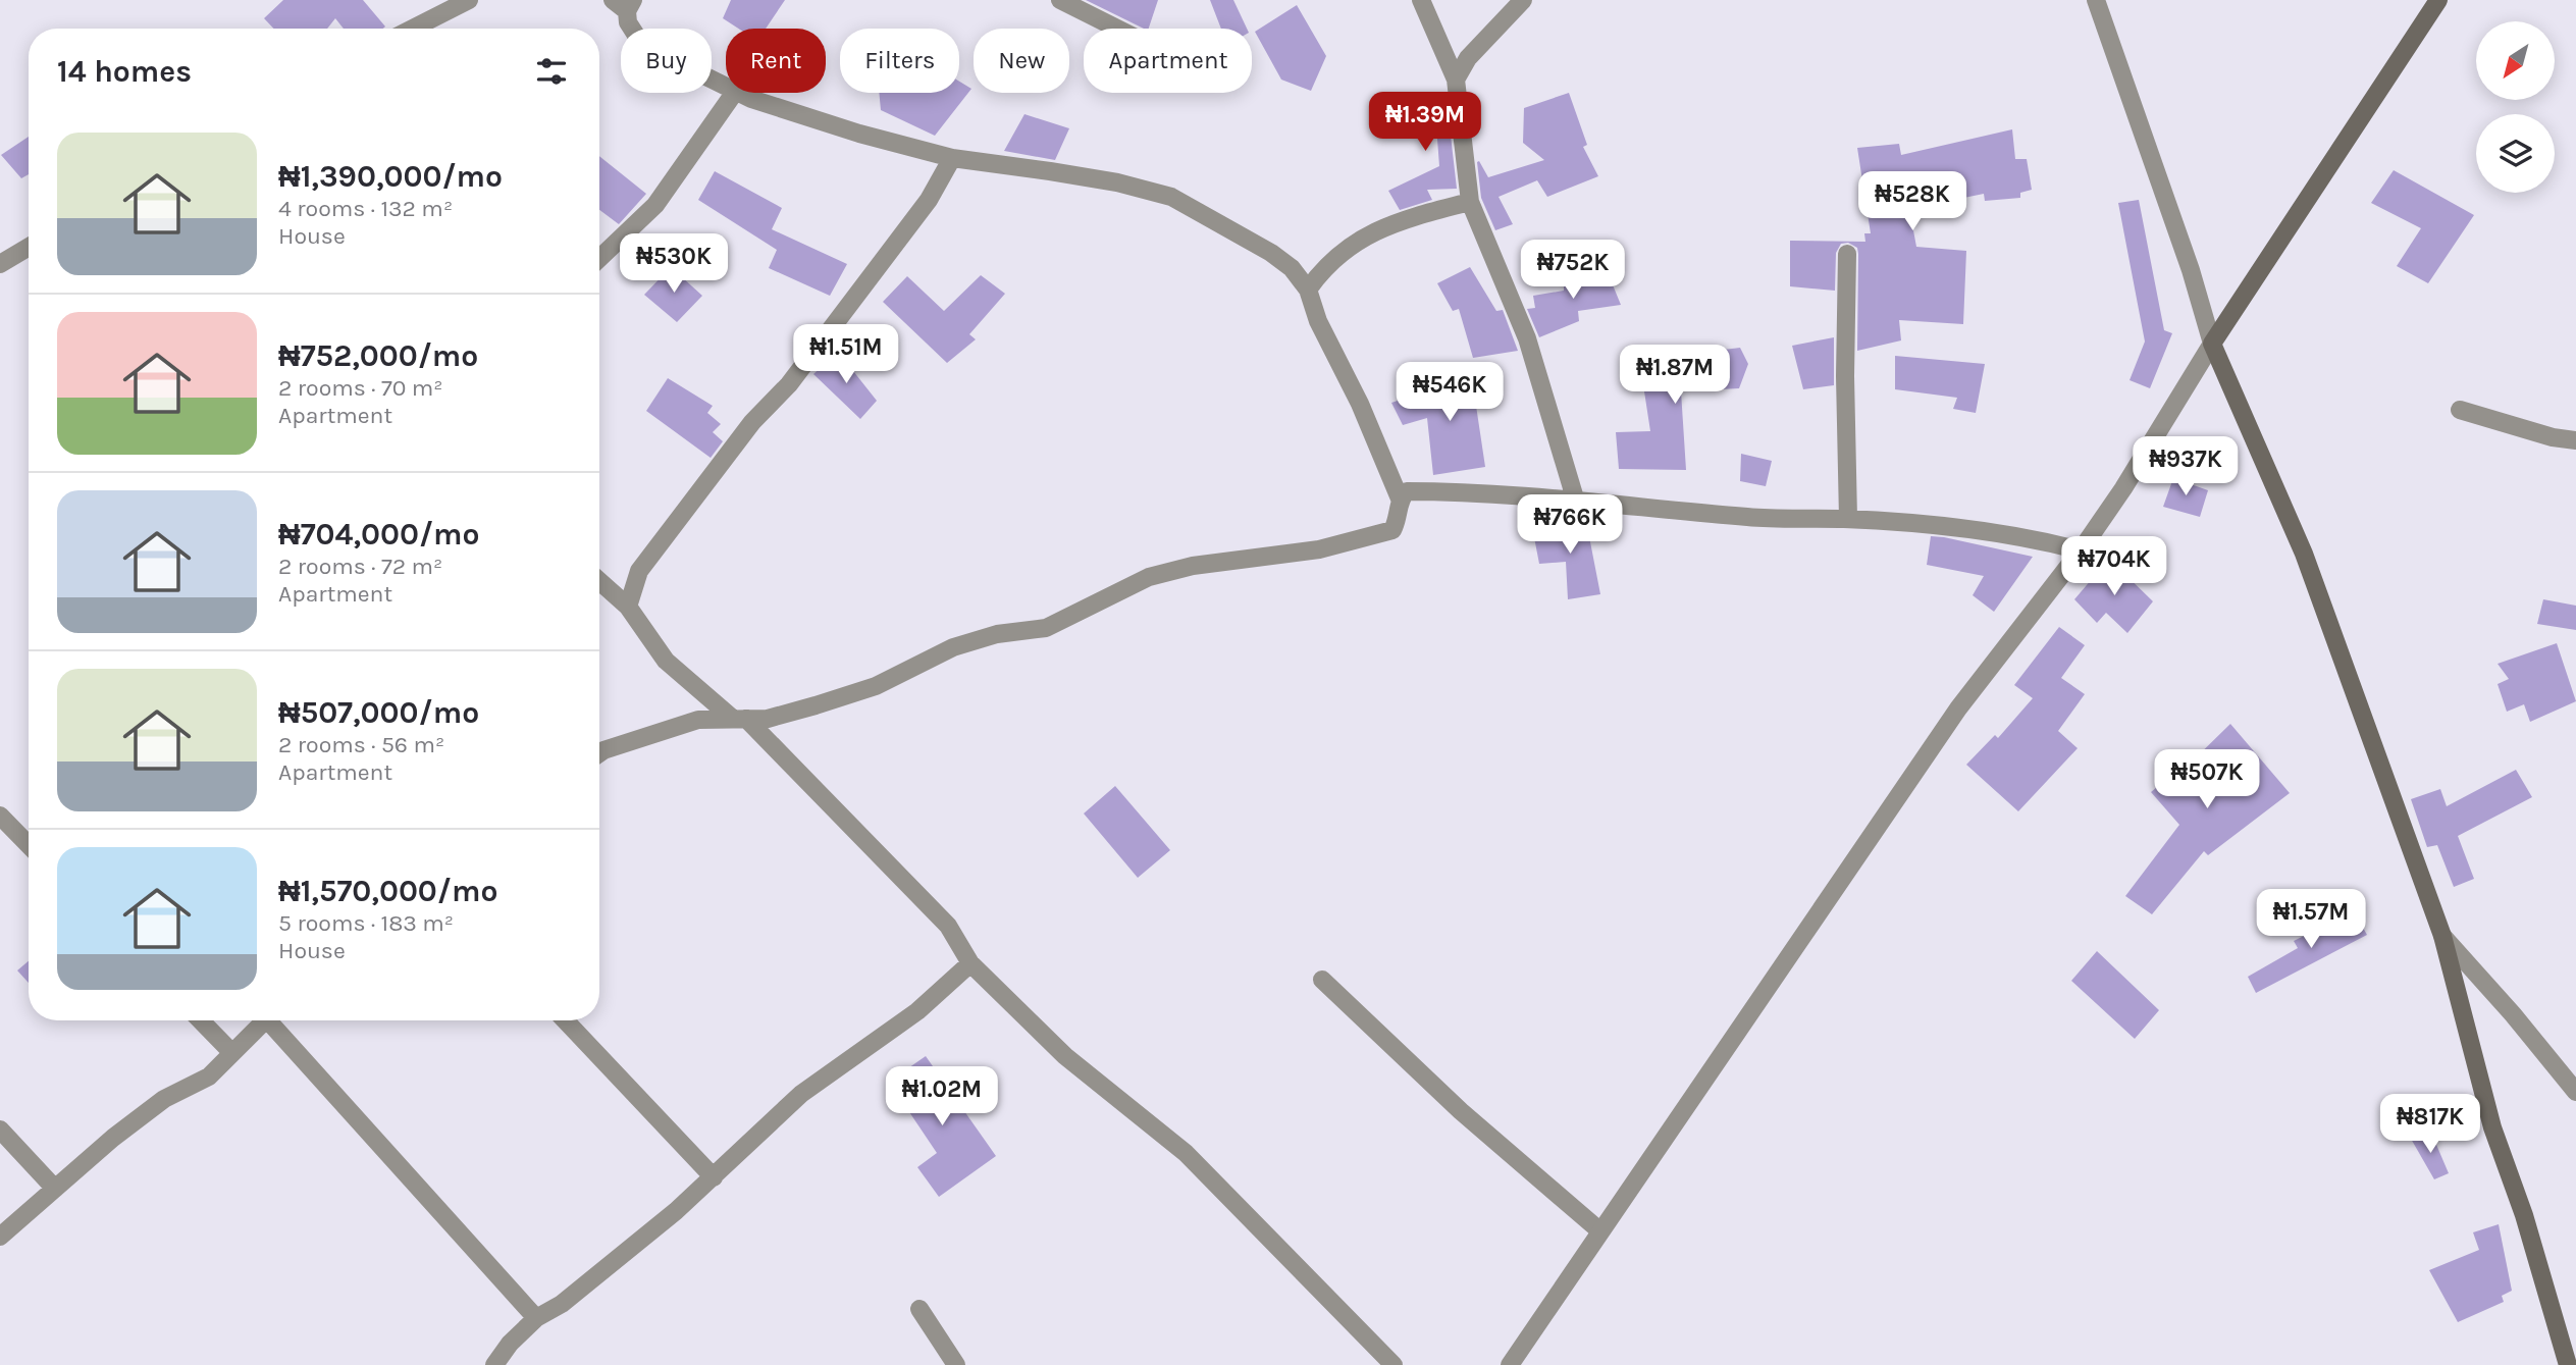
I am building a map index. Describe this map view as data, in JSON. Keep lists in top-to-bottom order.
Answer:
{
  "north": "bottom left",
  "page": {
    "chip": [
      "Buy",
      "Rent",
      "Filters",
      "New",
      "Apartment"
    ],
    "heading": "14 homes",
    "price": [
      "₦1.39M",
      "₦528K",
      "₦530K",
      "₦752K",
      "₦1.51M",
      "₦1.87M",
      "₦546K",
      "₦937K",
      "₦766K",
      "₦704K",
      "₦507K",
      "₦1.57M",
      "₦1.02M",
      "₦817K"
    ],
    "list": [
      {
        "name": "₦1,390,000/mo",
        "note": "4 rooms · 132 m² · House"
      },
      {
        "name": "₦752,000/mo",
        "note": "2 rooms · 70 m² · Apartment"
      },
      {
        "name": "₦704,000/mo",
        "note": "2 rooms · 72 m² · Apartment"
      },
      {
        "name": "₦507,000/mo",
        "note": "2 rooms · 56 m² · Apartment"
      },
      {
        "name": "₦1,570,000/mo",
        "note": "5 rooms · 183 m² · House"
      }
    ]
  }
}
